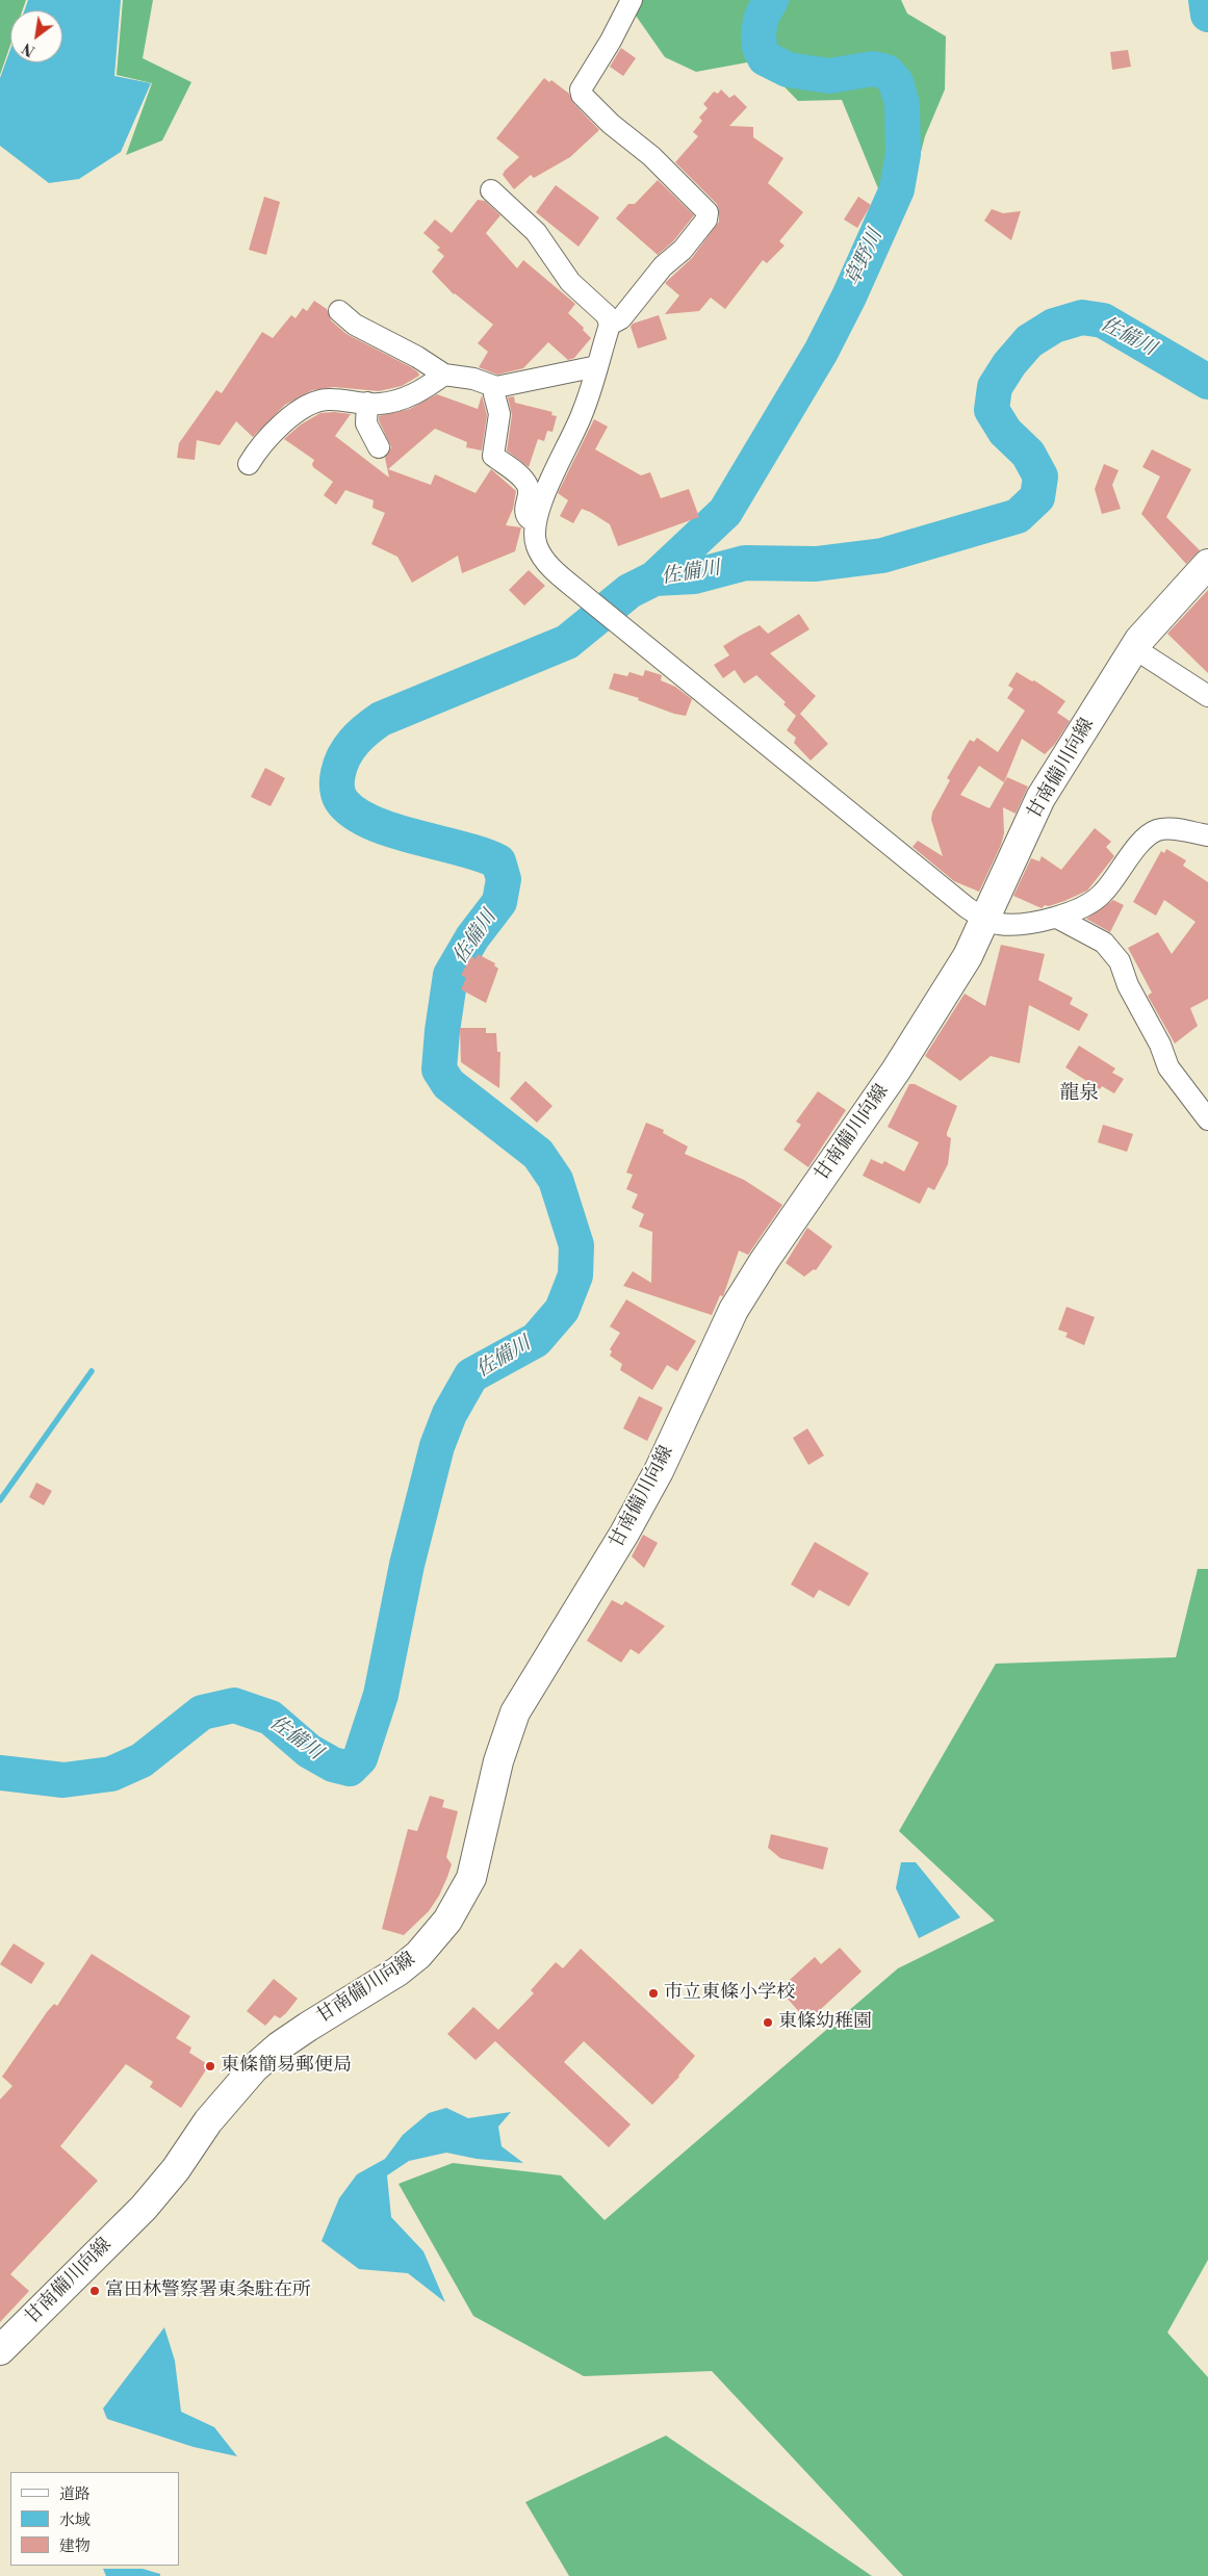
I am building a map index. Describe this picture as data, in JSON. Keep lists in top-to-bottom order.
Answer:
{
  "streets": {
    "main road": ["甘南備川向線"]
  },
  "districts": ["龍泉"],
  "water": ["草野川", "佐備川"],
  "places": [
    "市立東條小学校",
    "東條幼稚園",
    "東條簡易郵便局",
    "富田林警察署東条駐在所"
  ],
  "legend": ["道路", "水域", "建物"],
  "north": "bottom left"
}
